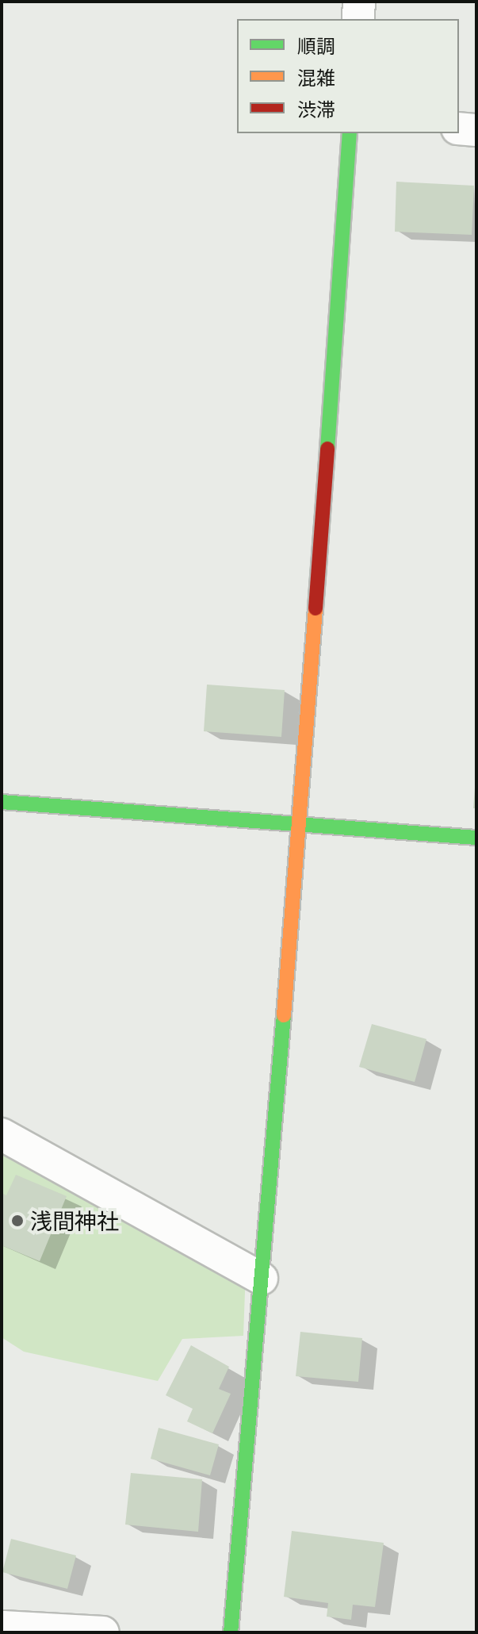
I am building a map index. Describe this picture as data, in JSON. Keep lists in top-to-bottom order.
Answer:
{
  "places": ["浅間神社"],
  "legend": ["順調", "混雑", "渋滞"]
}
